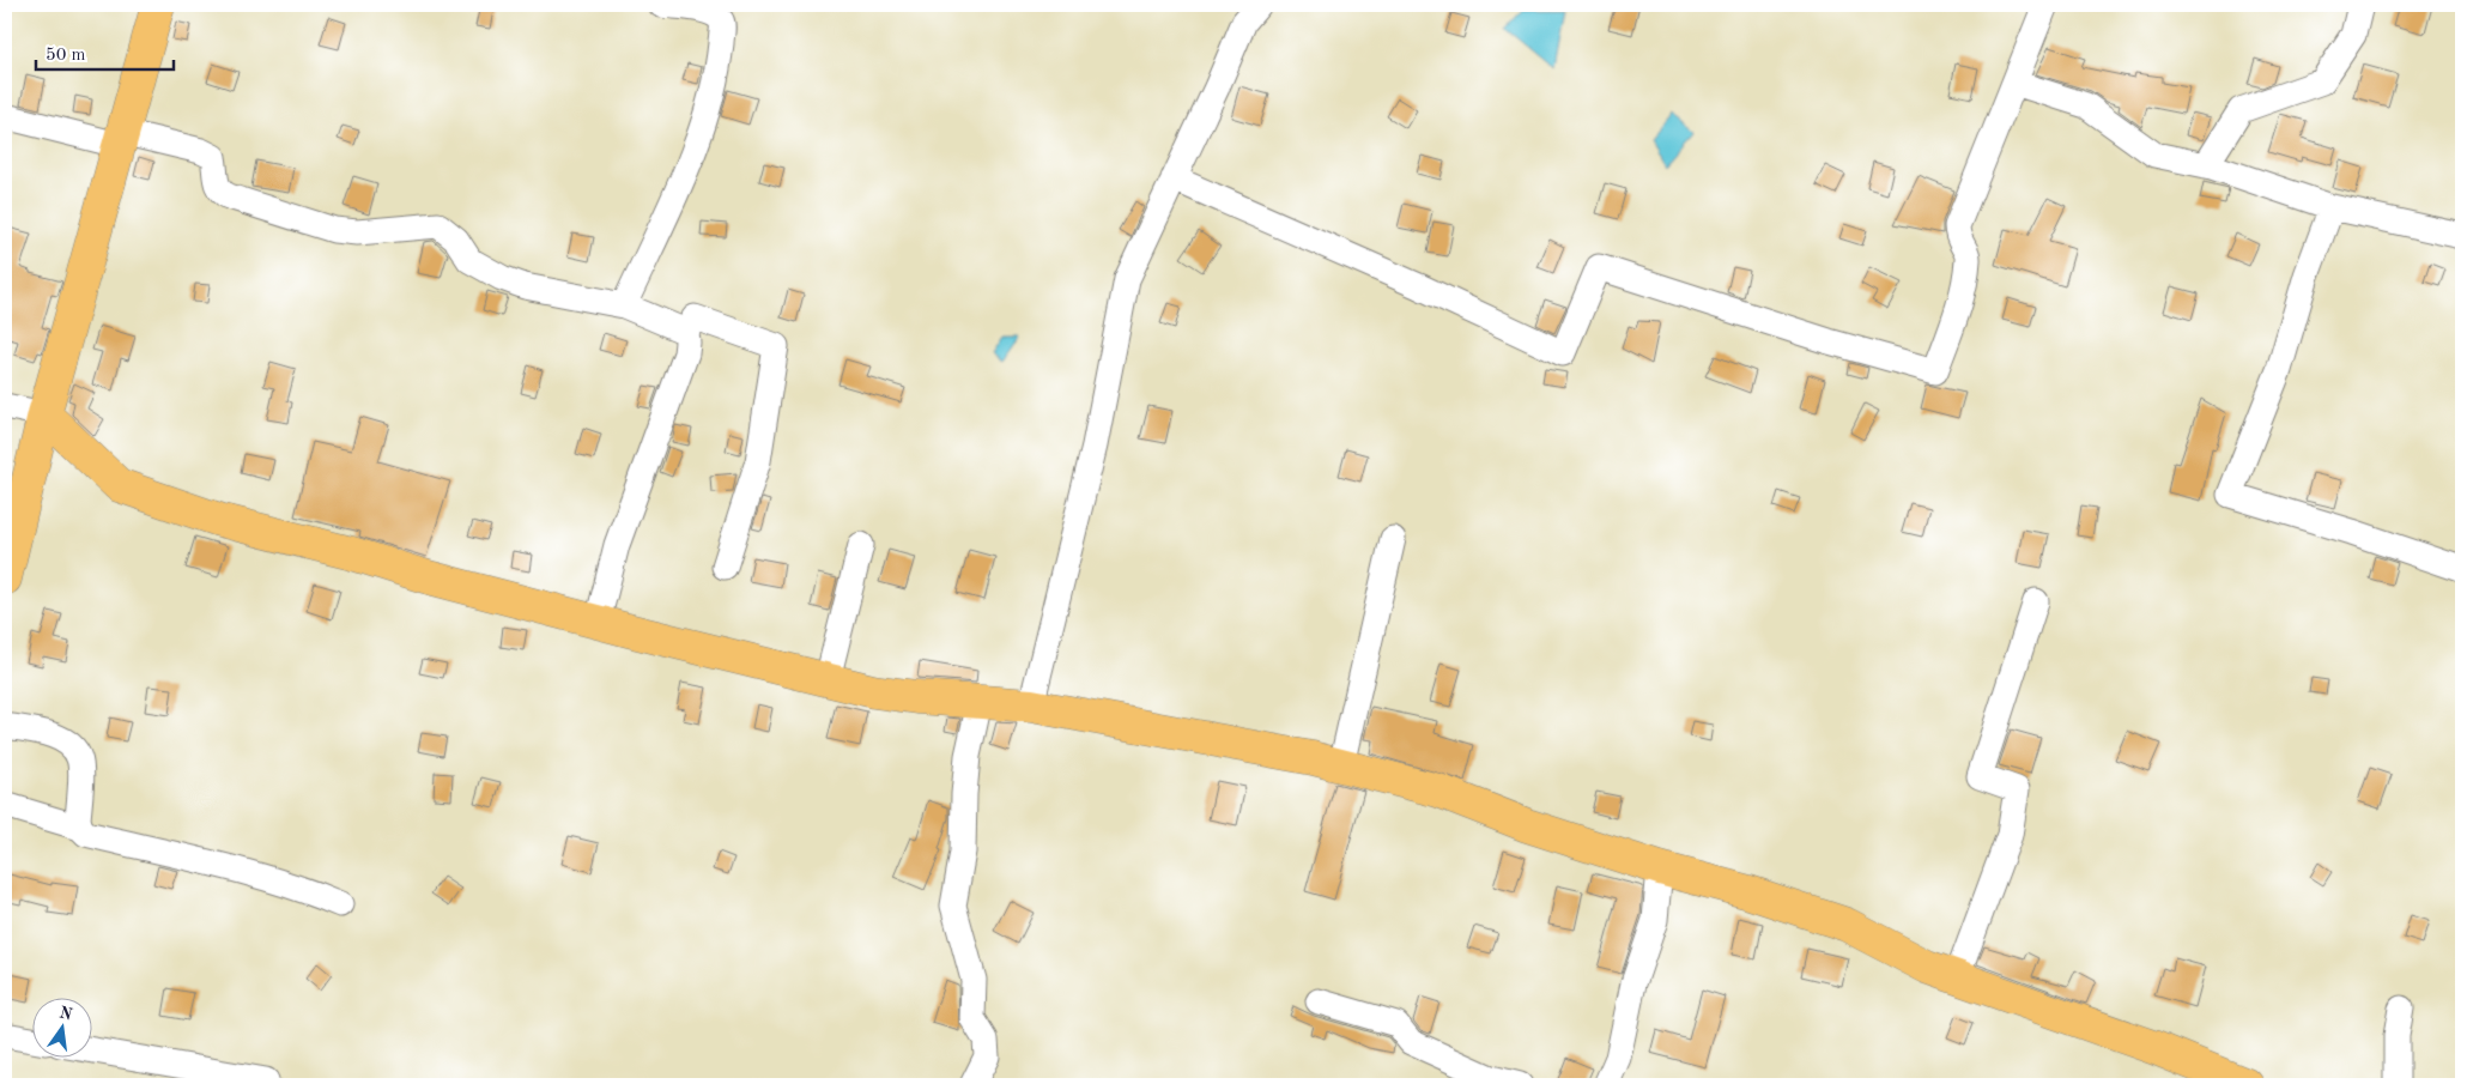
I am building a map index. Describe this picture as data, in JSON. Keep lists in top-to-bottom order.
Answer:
{
  "scale_bar": "50 m",
  "north": "top"
}
